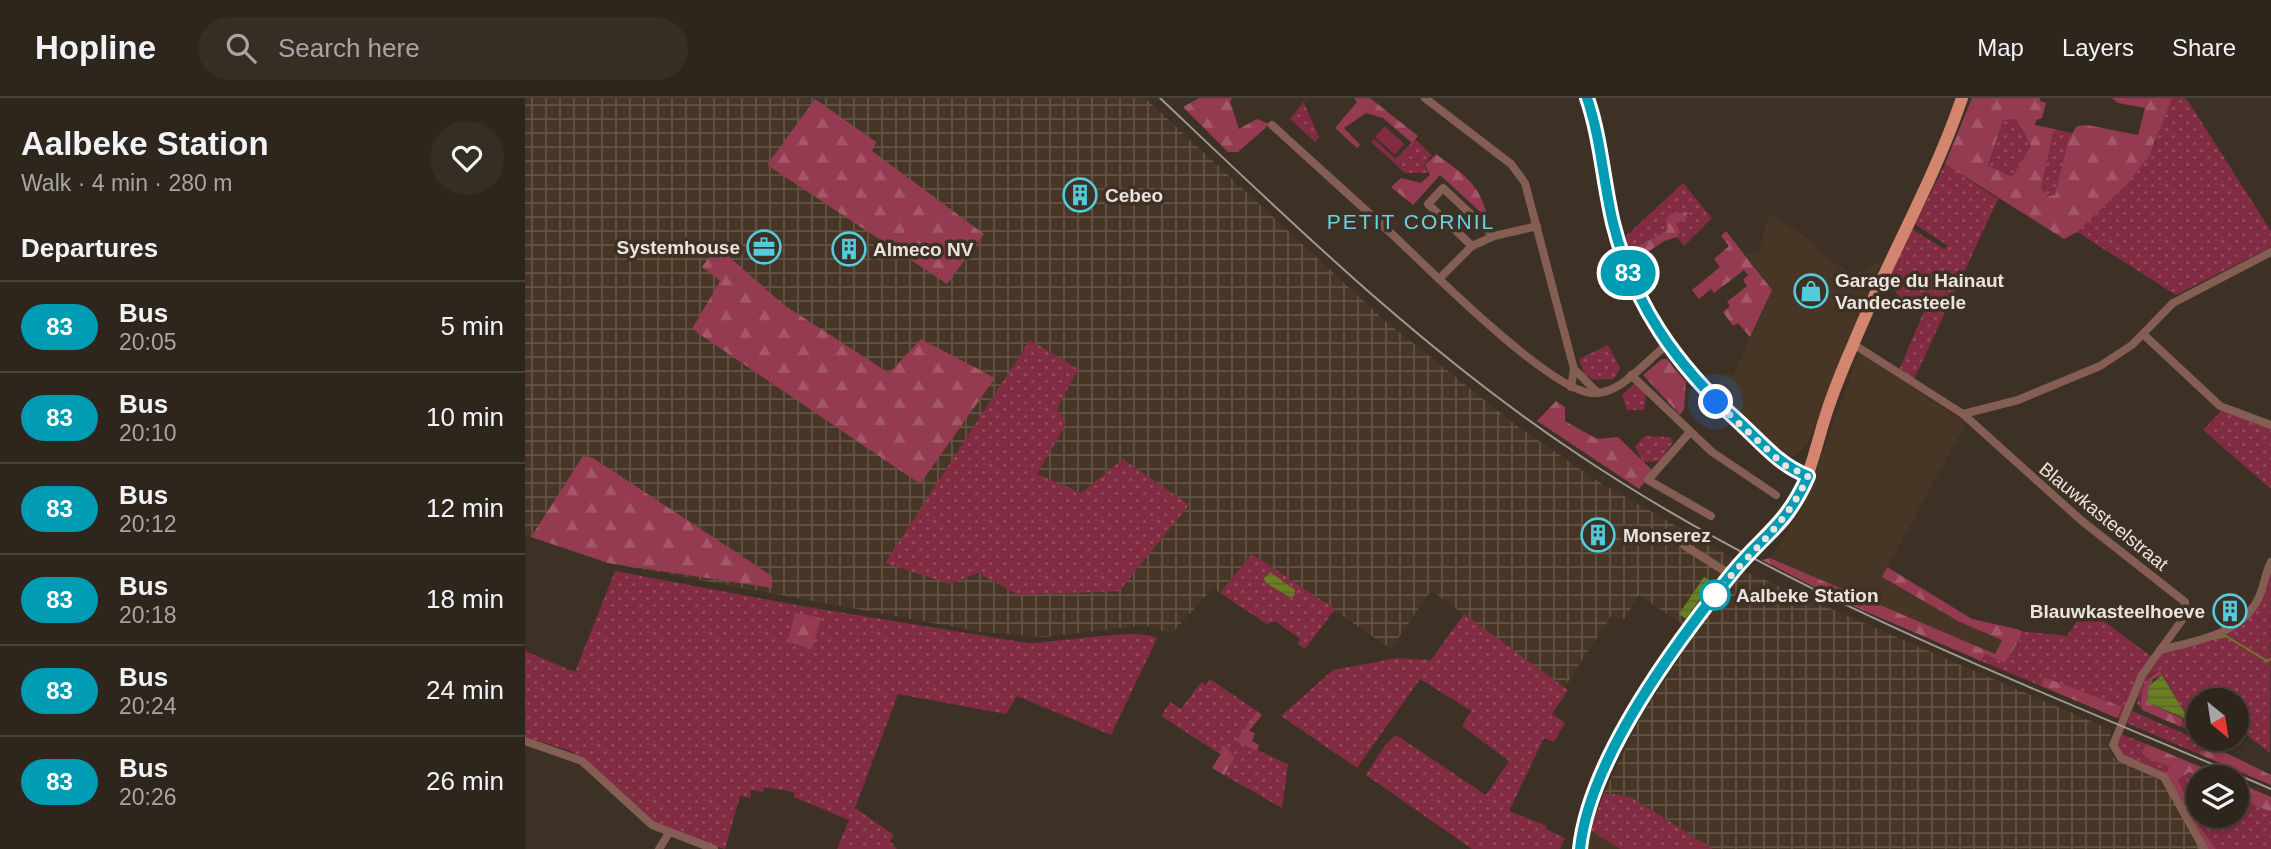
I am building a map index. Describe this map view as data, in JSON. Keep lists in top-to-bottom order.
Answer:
{
  "streets": {
    "street": ["Blauwkasteelstraat"]
  },
  "districts": ["PETIT CORNIL"],
  "places": {
    "building": [
      "Cebeo",
      "Almeco NV",
      "Monserez",
      "Blauwkasteelhoeve"
    ],
    "office": ["Systemhouse"],
    "shop": ["Garage du Hainaut Vandecasteele"],
    "other": ["Aalbeke Station"]
  },
  "lines": ["bus line 83"],
  "north": "bottom right",
  "page": {
    "header": "Hopline",
    "search": "Search here",
    "nav": ["Map", "Layers", "Share"],
    "heading": [
      ["Aalbeke Station", "Walk · 4 min · 280 m"],
      "Departures"
    ],
    "on_map": "83",
    "list": [
      {
        "mark": "83",
        "name": "Bus",
        "note": "20:05",
        "value": "5 min"
      },
      {
        "mark": "83",
        "name": "Bus",
        "note": "20:10",
        "value": "10 min"
      },
      {
        "mark": "83",
        "name": "Bus",
        "note": "20:12",
        "value": "12 min"
      },
      {
        "mark": "83",
        "name": "Bus",
        "note": "20:18",
        "value": "18 min"
      },
      {
        "mark": "83",
        "name": "Bus",
        "note": "20:24",
        "value": "24 min"
      },
      {
        "mark": "83",
        "name": "Bus",
        "note": "20:26",
        "value": "26 min"
      }
    ]
  }
}
